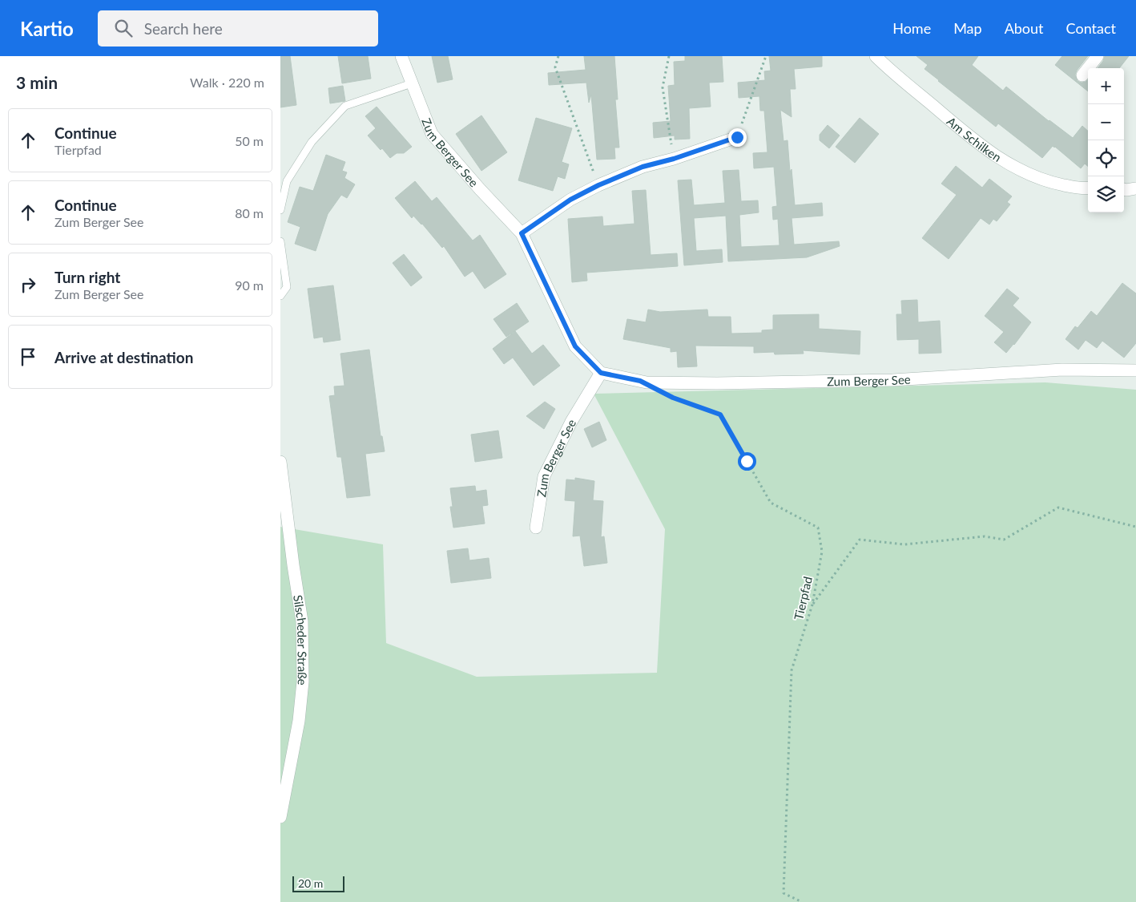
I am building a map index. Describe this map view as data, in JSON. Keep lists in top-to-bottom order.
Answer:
{
  "streets": {
    "street": ["Am Schilken", "Zum Berger See", "Silscheder Straße"],
    "path": ["Tierpfad"]
  },
  "scale_bar": "20 m",
  "page": {
    "header": "Kartio",
    "search": "Search here",
    "nav": [
      "Home",
      "Map",
      "About",
      "Contact"
    ],
    "heading": ["3 min", "Walk · 220 m"],
    "map_buttons": ["+", "−"],
    "list": [
      ["Continue", "Tierpfad", "50 m"],
      ["Continue", "Zum Berger See", "80 m"],
      ["Turn right", "Zum Berger See", "90 m"],
      "Arrive at destination"
    ],
    "scale": "20 m"
  }
}
